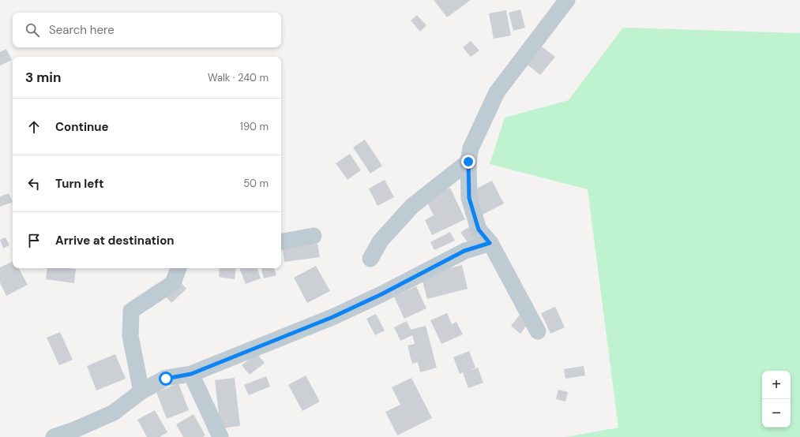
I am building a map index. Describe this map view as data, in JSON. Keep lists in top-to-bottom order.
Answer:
{
  "page": {
    "search": "Search here",
    "heading": ["3 min", "Walk · 240 m"],
    "list": [
      ["Continue", "190 m"],
      ["Turn left", "50 m"],
      "Arrive at destination"
    ],
    "map_buttons": ["+", "−"]
  }
}
